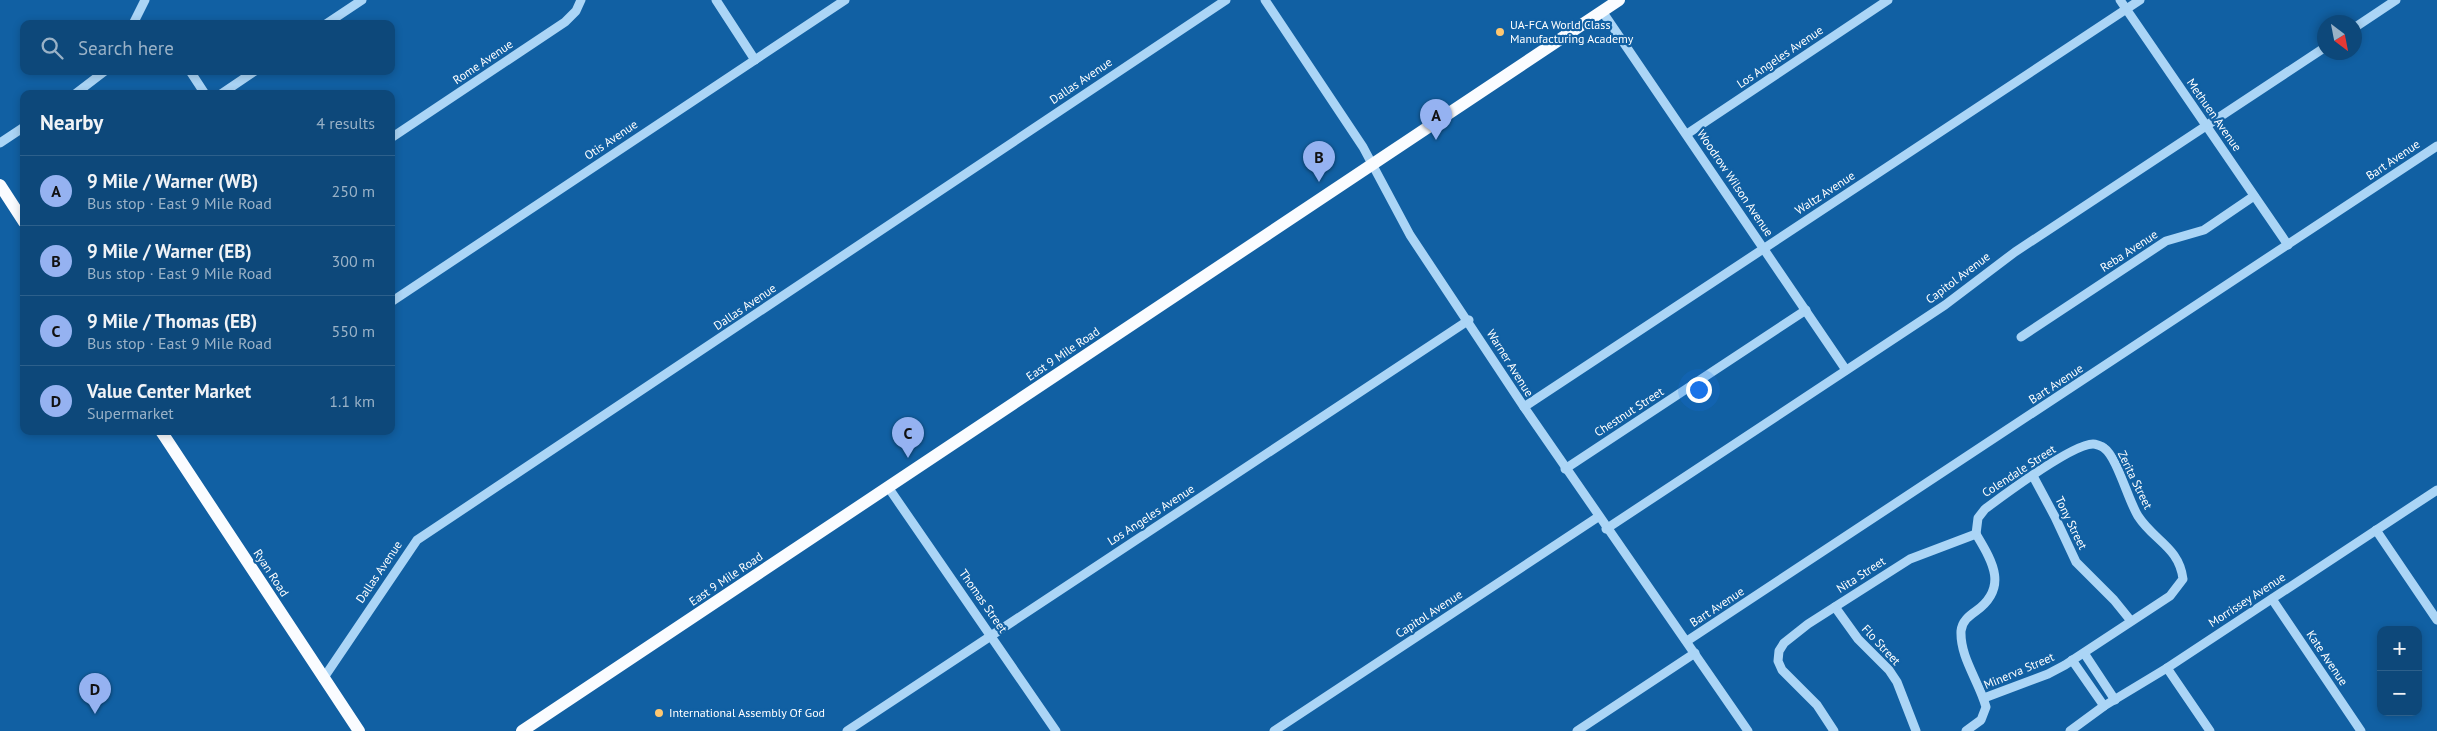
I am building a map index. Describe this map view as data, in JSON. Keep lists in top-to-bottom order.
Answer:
{
  "streets": {
    "main road": ["East 9 Mile Road", "Ryan Road"],
    "street": [
      "Los Angeles Avenue",
      "Rome Avenue",
      "Dallas Avenue",
      "Methuen Avenue",
      "Otis Avenue",
      "Bart Avenue",
      "Woodrow Wilson Avenue",
      "Waltz Avenue",
      "Reba Avenue",
      "Capitol Avenue",
      "Warner Avenue",
      "Chestnut Street",
      "Colendale Street",
      "Zerita Street",
      "Tony Street",
      "Nita Street",
      "Morrissey Avenue",
      "Thomas Street",
      "Flo Street",
      "Kate Avenue",
      "Minerva Street"
    ]
  },
  "crossings": [
    ["Los Angeles Avenue", "Woodrow Wilson Avenue"],
    ["Los Angeles Avenue", "Warner Avenue"],
    ["Los Angeles Avenue", "Thomas Street"],
    ["Dallas Avenue", "Ryan Road"],
    ["Methuen Avenue", "Bart Avenue"],
    ["Methuen Avenue", "Waltz Avenue"],
    ["Methuen Avenue", "Reba Avenue"],
    ["Methuen Avenue", "Capitol Avenue"],
    ["Bart Avenue", "Warner Avenue"],
    ["Woodrow Wilson Avenue", "Waltz Avenue"],
    ["Woodrow Wilson Avenue", "Capitol Avenue"],
    ["Woodrow Wilson Avenue", "East 9 Mile Road"],
    ["Woodrow Wilson Avenue", "Chestnut Street"],
    ["Waltz Avenue", "Warner Avenue"],
    ["Capitol Avenue", "Warner Avenue"],
    ["East 9 Mile Road", "Warner Avenue"],
    ["East 9 Mile Road", "Thomas Street"],
    ["Warner Avenue", "Chestnut Street"],
    ["Colendale Street", "Zerita Street"],
    ["Colendale Street", "Tony Street"],
    ["Colendale Street", "Nita Street"],
    ["Zerita Street", "Minerva Street"],
    ["Tony Street", "Minerva Street"],
    ["Nita Street", "Flo Street"],
    ["Morrissey Avenue", "Kate Avenue"],
    ["Morrissey Avenue", "Minerva Street"]
  ],
  "places": ["UA-FCA World Class Manufacturing Academy", "International Assembly Of God"],
  "north": "bottom right",
  "page": {
    "search": "Search here",
    "heading": ["Nearby", "4 results"],
    "pins": [
      "A",
      "B",
      "C",
      "D"
    ],
    "list": [
      {
        "mark": "A",
        "name": "9 Mile / Warner (WB)",
        "note": "Bus stop · East 9 Mile Road",
        "value": "250 m"
      },
      {
        "mark": "B",
        "name": "9 Mile / Warner (EB)",
        "note": "Bus stop · East 9 Mile Road",
        "value": "300 m"
      },
      {
        "mark": "C",
        "name": "9 Mile / Thomas (EB)",
        "note": "Bus stop · East 9 Mile Road",
        "value": "550 m"
      },
      {
        "mark": "D",
        "name": "Value Center Market",
        "note": "Supermarket",
        "value": "1.1 km"
      }
    ],
    "map_buttons": ["+", "−"]
  }
}
